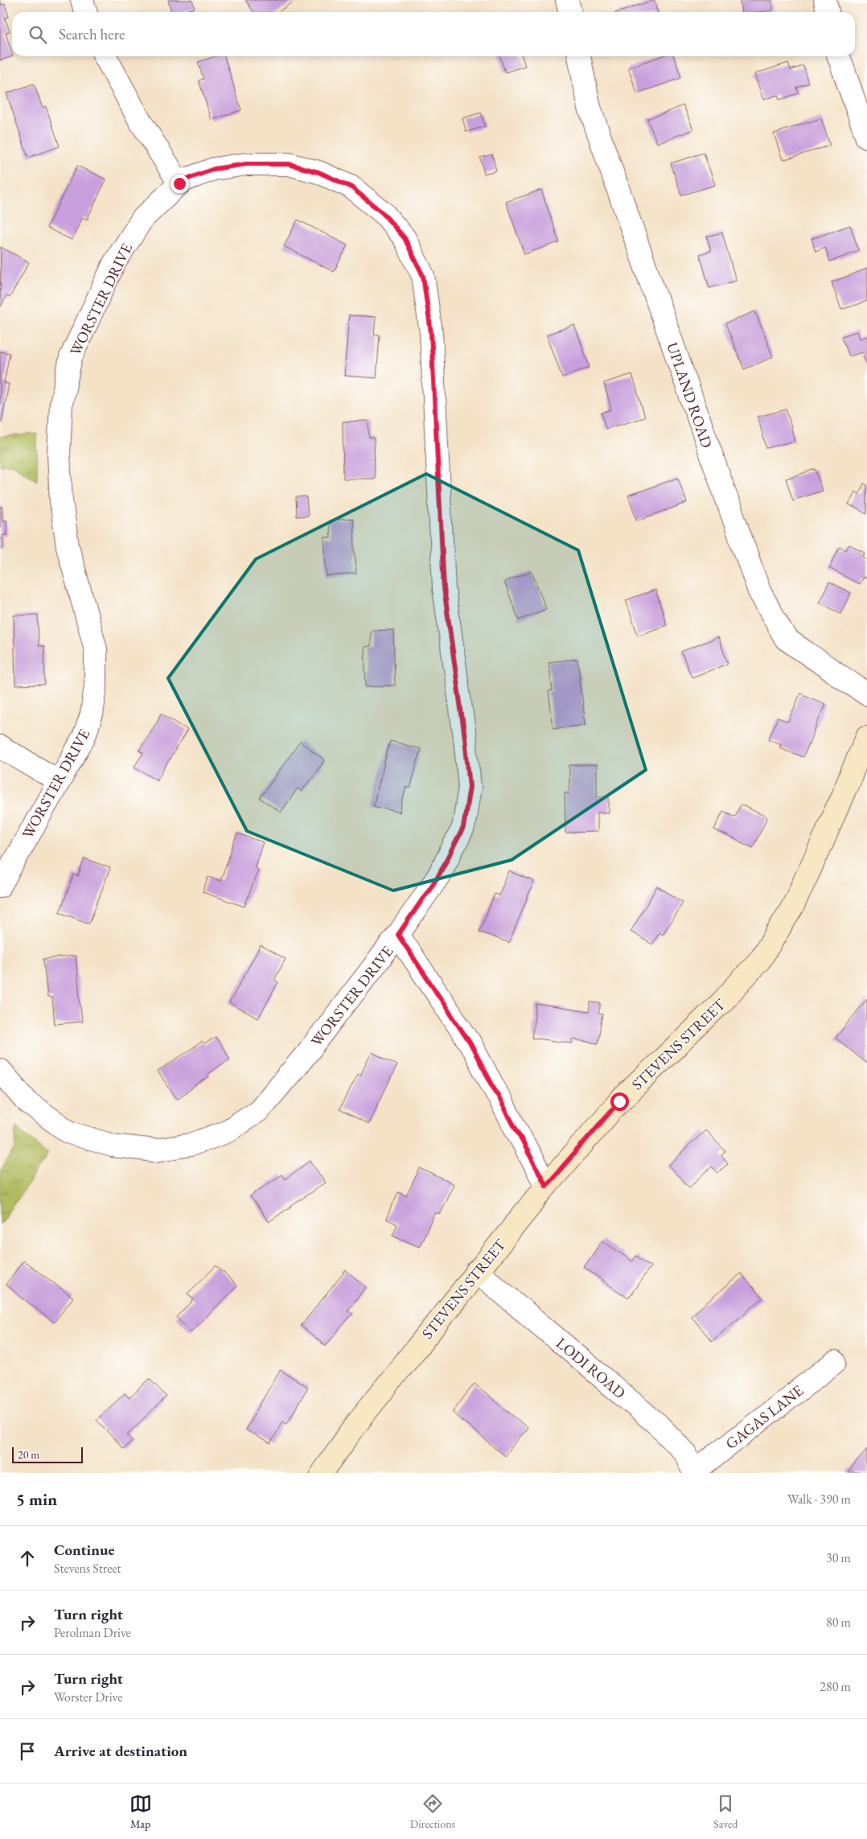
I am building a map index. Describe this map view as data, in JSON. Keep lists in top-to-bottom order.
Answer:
{
  "streets": {
    "street": [
      "WORSTER DRIVE",
      "UPLAND ROAD",
      "STEVENS STREET",
      "LODI ROAD",
      "GAGAS LANE"
    ]
  },
  "crossings": [
    ["STEVENS STREET", "LODI ROAD"],
    ["LODI ROAD", "GAGAS LANE"]
  ],
  "scale_bar": "20 m",
  "page": {
    "search": "Search here",
    "scale": "20 m",
    "heading": ["5 min", "Walk · 390 m"],
    "list": [
      ["Continue", "Stevens Street", "30 m"],
      ["Turn right", "Perolman Drive", "80 m"],
      ["Turn right", "Worster Drive", "280 m"],
      "Arrive at destination"
    ],
    "nav": ["Map", "Directions", "Saved"]
  }
}
